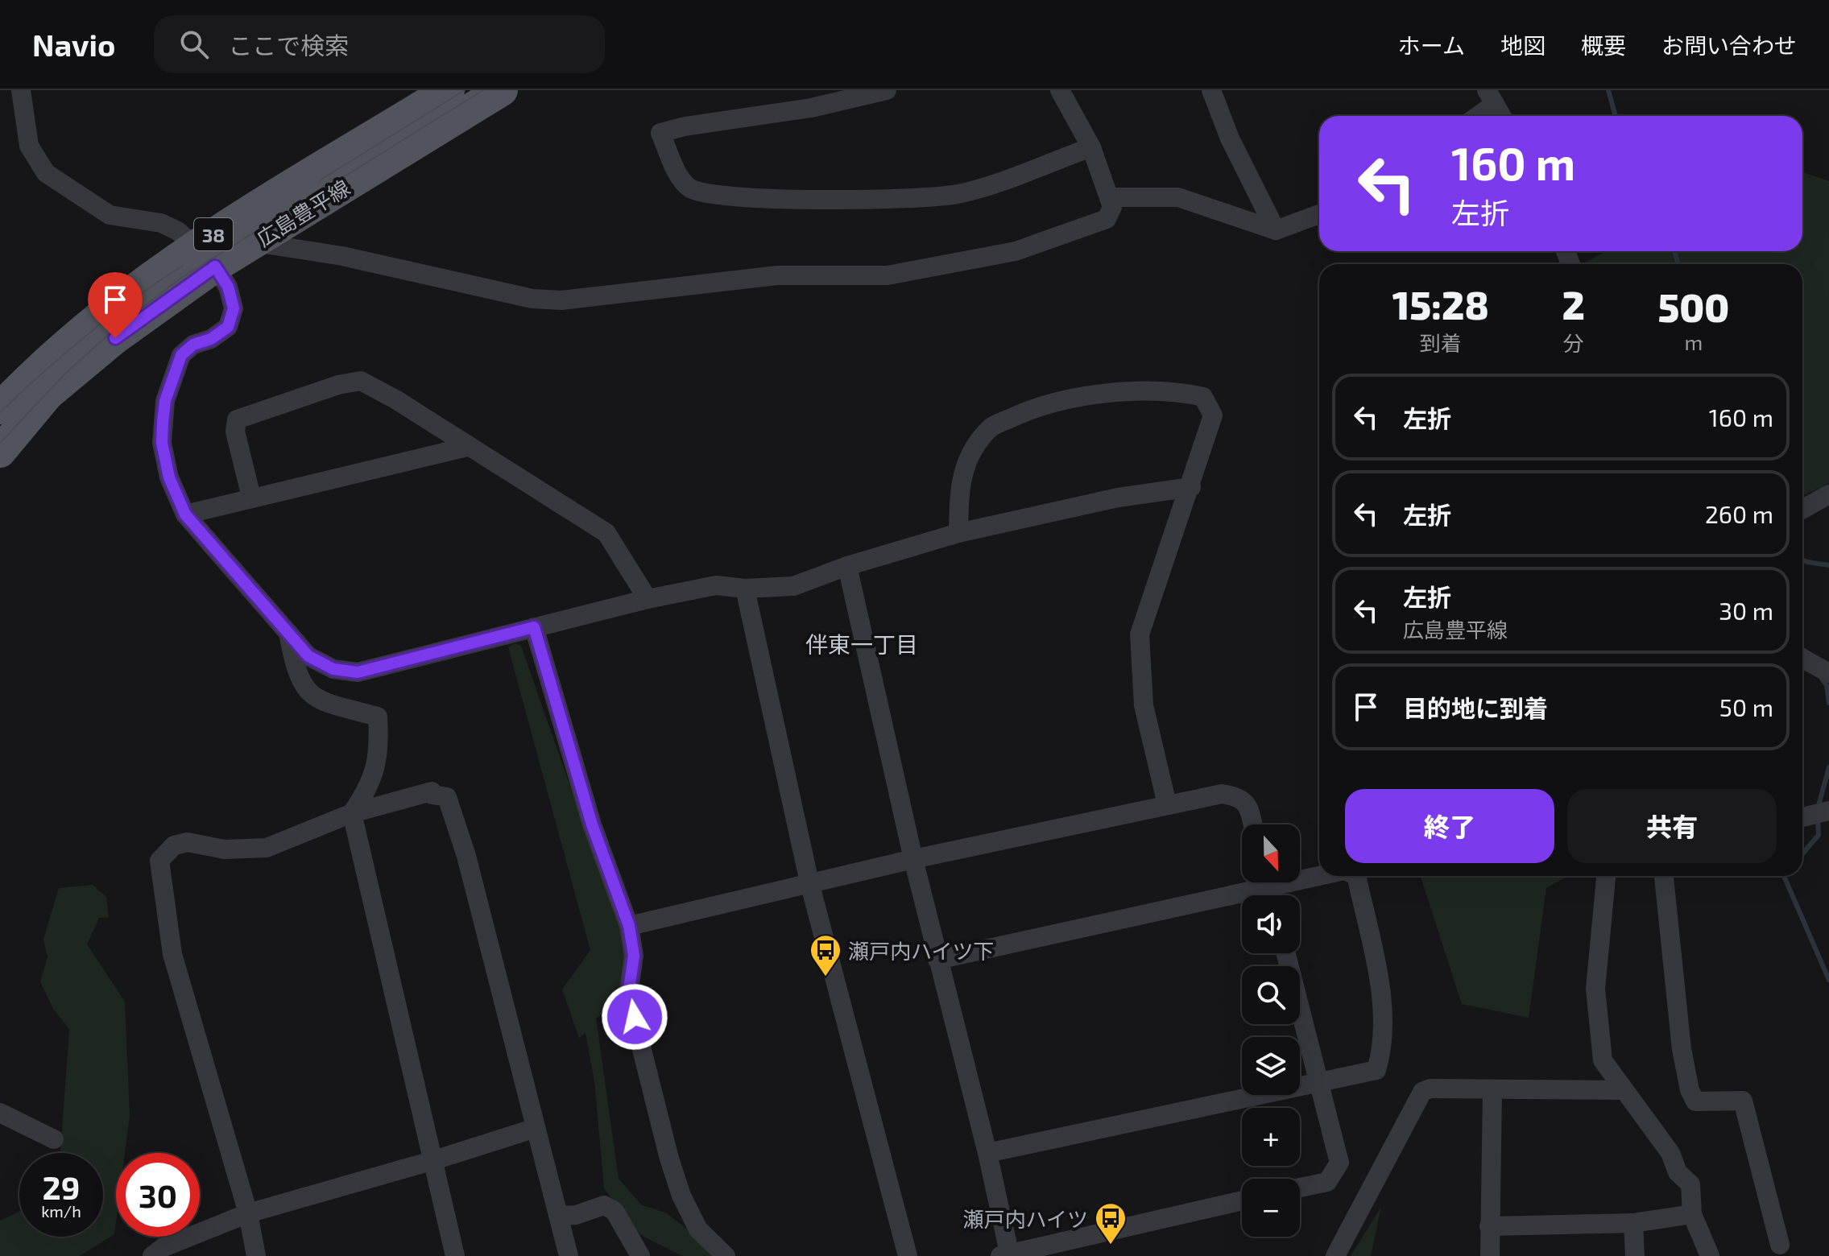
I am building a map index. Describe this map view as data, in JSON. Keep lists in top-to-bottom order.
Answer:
{
  "streets": {
    "main road": ["広島豊平線", "38"]
  },
  "districts": ["伴東一丁目"],
  "places": {
    "bus stop": ["瀬戸内ハイツ下", "瀬戸内ハイツ"]
  },
  "north": "bottom",
  "page": {
    "header": "Navio",
    "search": "ここで検索",
    "nav": [
      "ホーム",
      "地図",
      "概要",
      "お問い合わせ"
    ],
    "turn": ["160 m", "左折"],
    "eta": [
      "15:28",
      "到着",
      "2",
      "分",
      "500",
      "m"
    ],
    "list": [
      {
        "name": "左折",
        "value": "160 m"
      },
      {
        "name": "左折",
        "value": "260 m"
      },
      {
        "name": "左折",
        "note": "広島豊平線",
        "value": "30 m"
      },
      {
        "name": "目的地に到着",
        "value": "50 m"
      }
    ],
    "buttons": ["終了", "共有"],
    "map_buttons": ["+", "−"],
    "speed": "29 km/h",
    "limit": "30"
  }
}
